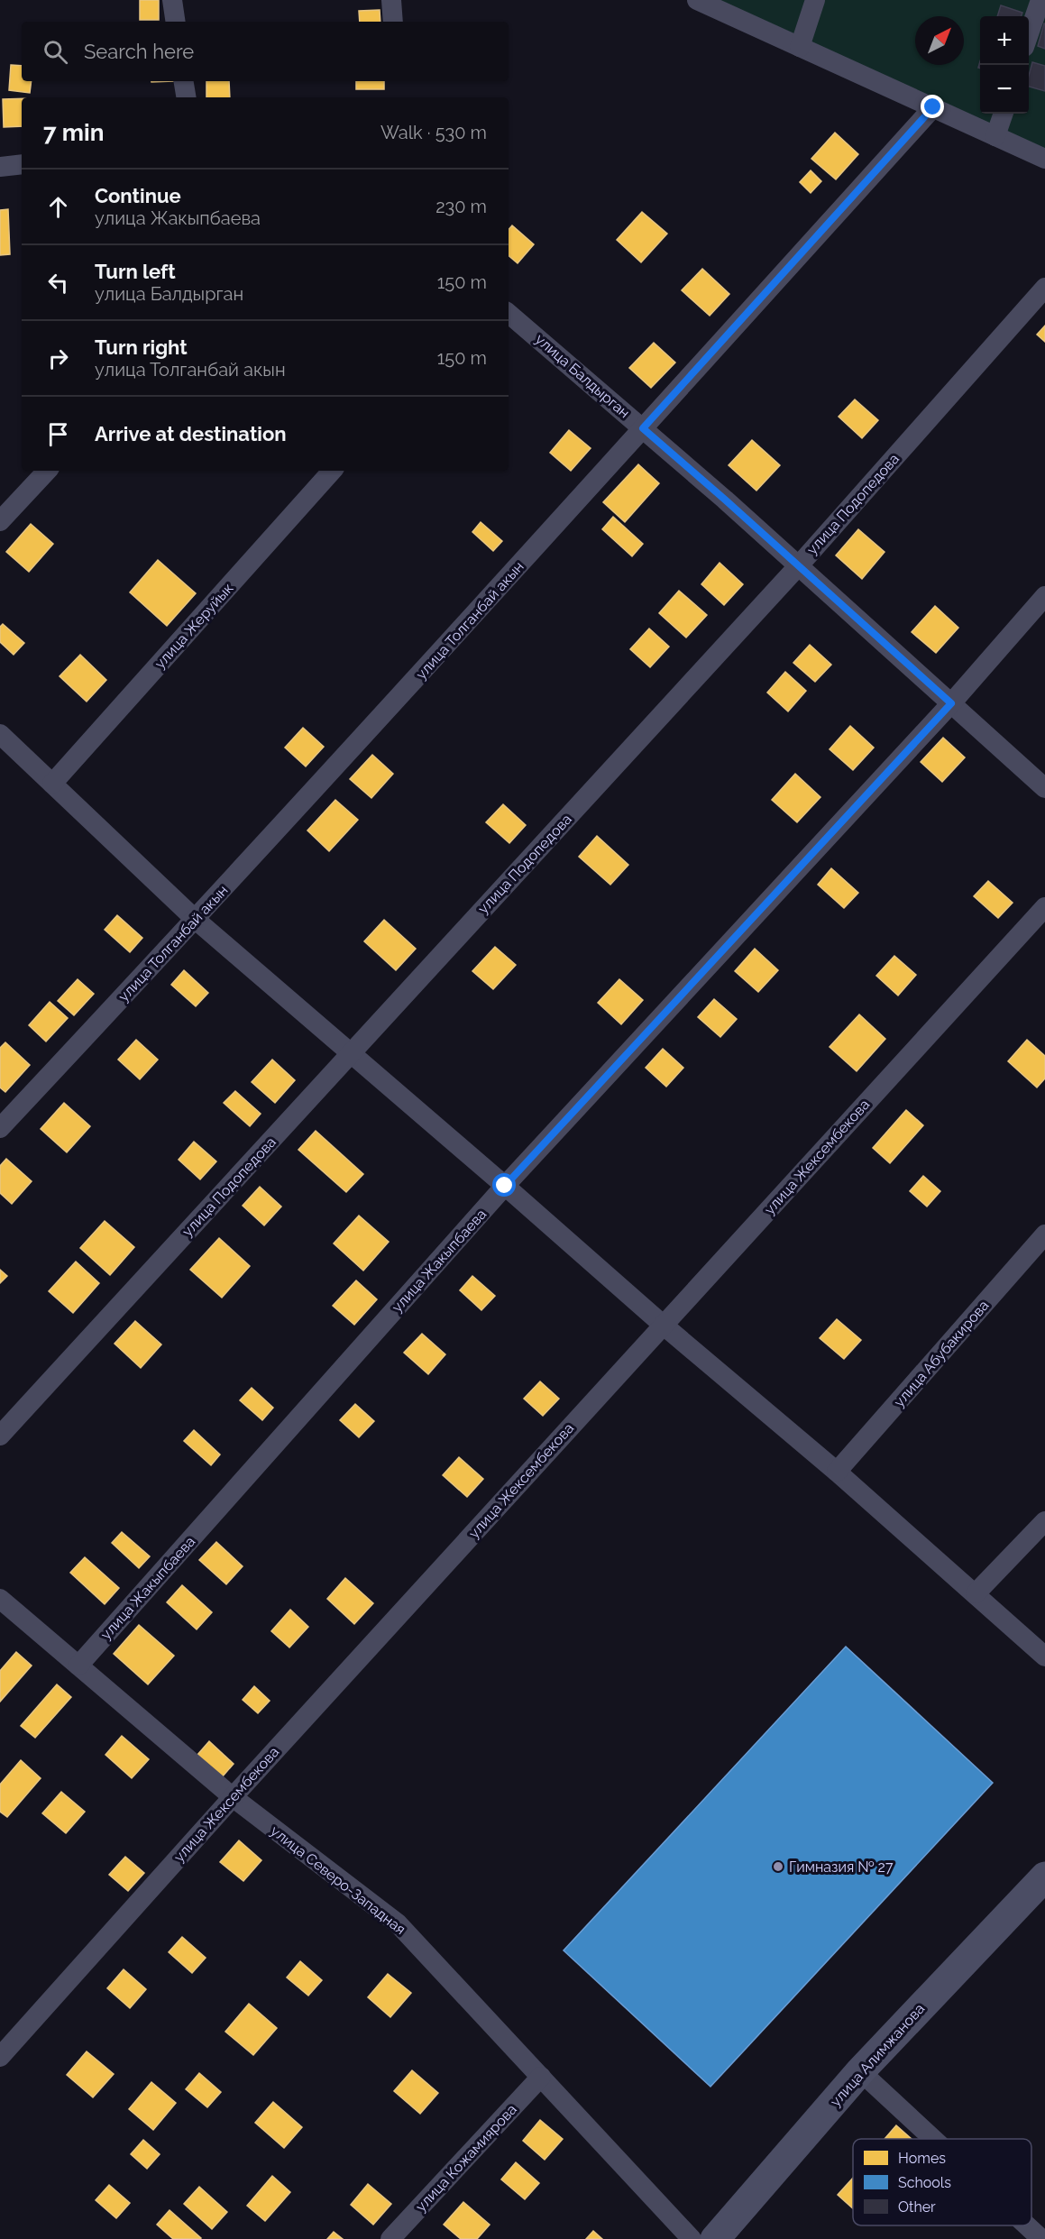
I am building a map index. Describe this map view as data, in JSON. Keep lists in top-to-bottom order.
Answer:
{
  "streets": {
    "street": [
      "улица Балдырган",
      "улица Подопедова",
      "улица Толганбай акын",
      "улица Жеруйык",
      "улица Жексембекова",
      "улица Жакыпбаева",
      "улица Абубакирова",
      "улица Северо-Западная",
      "улица Алимжанова",
      "улица Кожамиярова"
    ]
  },
  "crossings": [
    ["улица Балдырган", "улица Подопедова"],
    ["улица Балдырган", "улица Толганбай акын"],
    ["улица Балдырган", "улица Жакыпбаева"],
    ["улица Жексембекова", "улица Северо-Западная"],
    ["улица Жакыпбаева", "улица Северо-Западная"],
    ["улица Северо-Западная", "улица Кожамиярова"]
  ],
  "places": ["Гимназия № 27"],
  "legend": ["Homes", "Schools", "Other"],
  "north": "top right",
  "page": {
    "map_buttons": ["+", "−"],
    "search": "Search here",
    "heading": ["7 min", "Walk · 530 m"],
    "list": [
      ["Continue", "улица Жакыпбаева", "230 m"],
      ["Turn left", "улица Балдырган", "150 m"],
      ["Turn right", "улица Толганбай акын", "150 m"],
      "Arrive at destination"
    ]
  }
}
